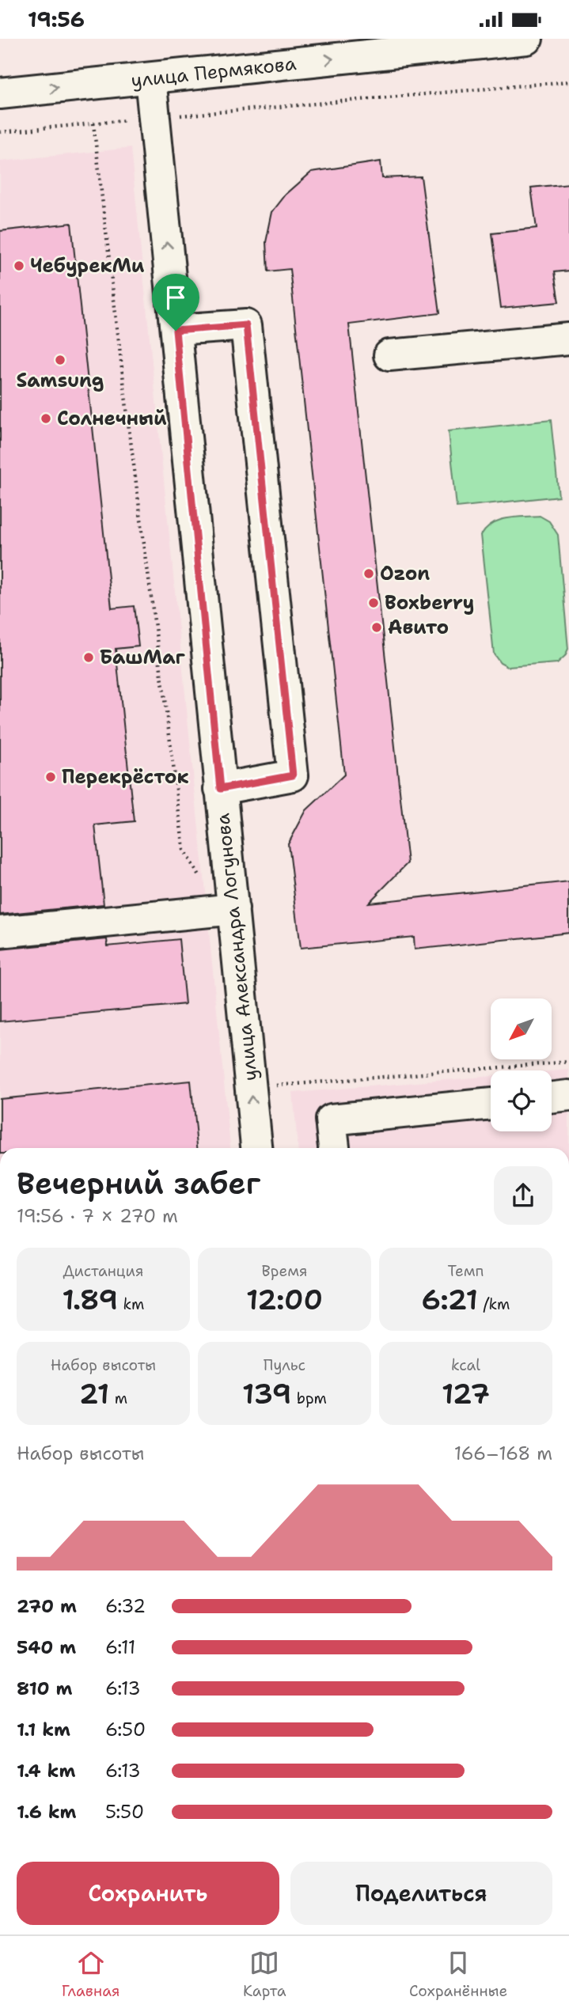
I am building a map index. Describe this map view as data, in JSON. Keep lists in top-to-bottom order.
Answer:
{
  "streets": {
    "street": ["улица Пермякова", "улица Александра Логунова"]
  },
  "crossings": [
    ["улица Пермякова", "улица Александра Логунова"]
  ],
  "one_way": ["улица Пермякова", "улица Александра Логунова"],
  "places": [
    "ЧебурекМи",
    "Samsung",
    "Солнечный",
    "Ozon",
    "Boxberry",
    "Авито",
    "БашМаг",
    "Перекрёсток"
  ],
  "north": "bottom left",
  "page": {
    "status": "19:56",
    "heading": ["Вечерний забег", "19:56 · 7 × 270 m"],
    "stats": [
      ["Дистанция", "1.89 km"],
      ["Время", "12:00"],
      ["Темп", "6:21 /km"],
      ["Набор высоты", "21 m"],
      ["Пульс", "139 bpm"],
      ["kcal", "127"]
    ],
    "chart": ["Набор высоты", "166–168 m"],
    "list": [
      {
        "name": "270 m",
        "note": "6:32"
      },
      {
        "name": "540 m",
        "note": "6:11"
      },
      {
        "name": "810 m",
        "note": "6:13"
      },
      {
        "name": "1.1 km",
        "note": "6:50"
      },
      {
        "name": "1.4 km",
        "note": "6:13"
      },
      {
        "name": "1.6 km",
        "note": "5:50"
      }
    ],
    "buttons": ["Сохранить", "Поделиться"],
    "tabs": ["Главная", "Карта", "Сохранённые"]
  }
}
